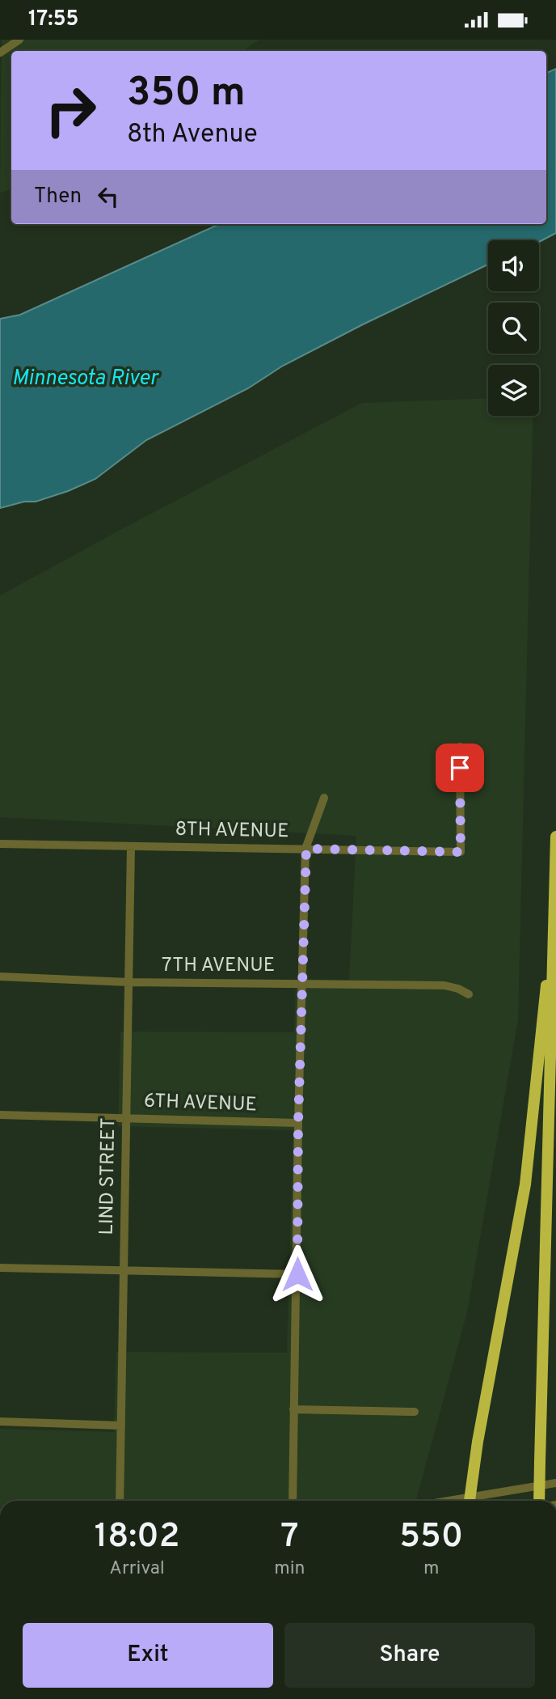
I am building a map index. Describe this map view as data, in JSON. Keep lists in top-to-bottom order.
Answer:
{
  "streets": {
    "street": [
      "8TH AVENUE",
      "7TH AVENUE",
      "6TH AVENUE",
      "LIND STREET"
    ]
  },
  "crossings": [
    ["8TH AVENUE", "LIND STREET"],
    ["7TH AVENUE", "LIND STREET"],
    ["6TH AVENUE", "LIND STREET"]
  ],
  "water": ["Minnesota River"],
  "page": {
    "status": "17:55",
    "turn": ["350 m", "8th Avenue"],
    "then": "Then",
    "eta": [
      "18:02",
      "Arrival",
      "7",
      "min",
      "550",
      "m"
    ],
    "buttons": ["Exit", "Share"]
  }
}
